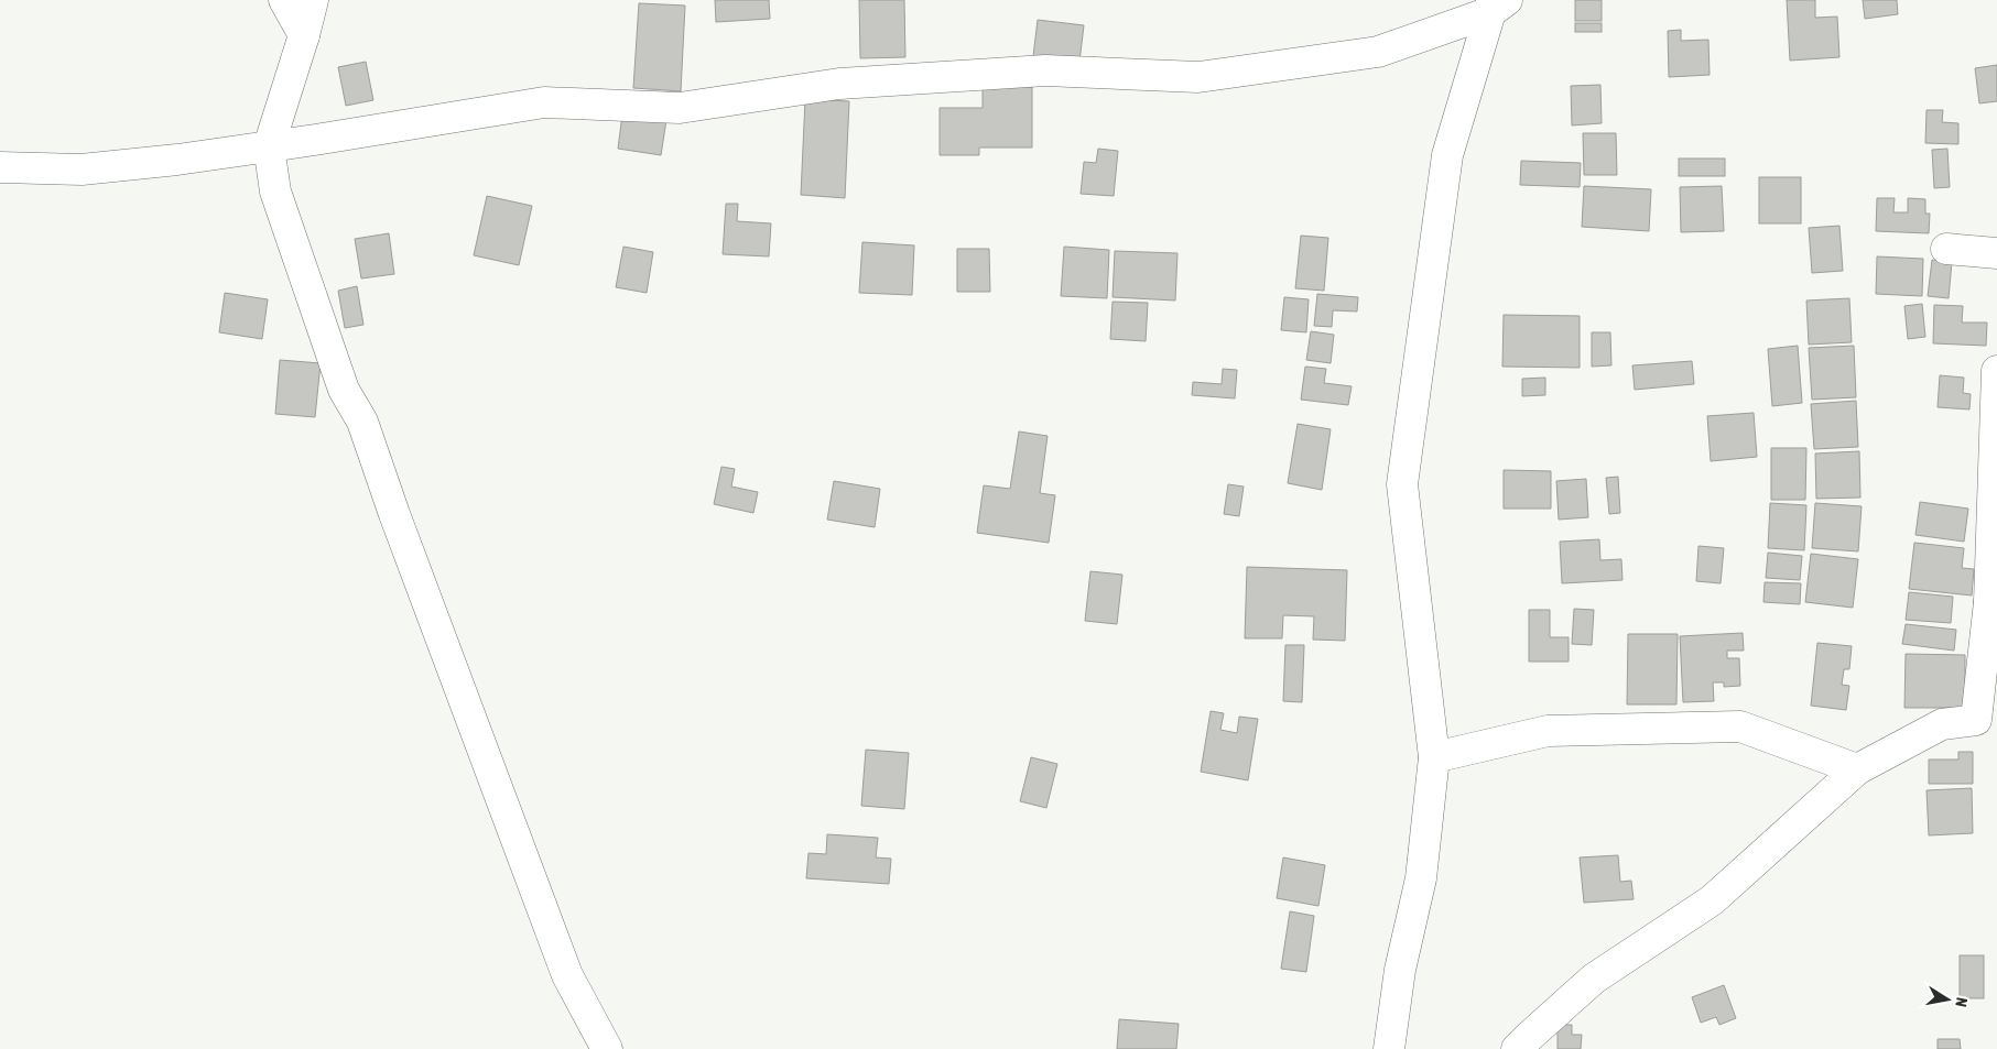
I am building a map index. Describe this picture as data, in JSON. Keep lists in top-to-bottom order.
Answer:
{
  "north": "right"
}
